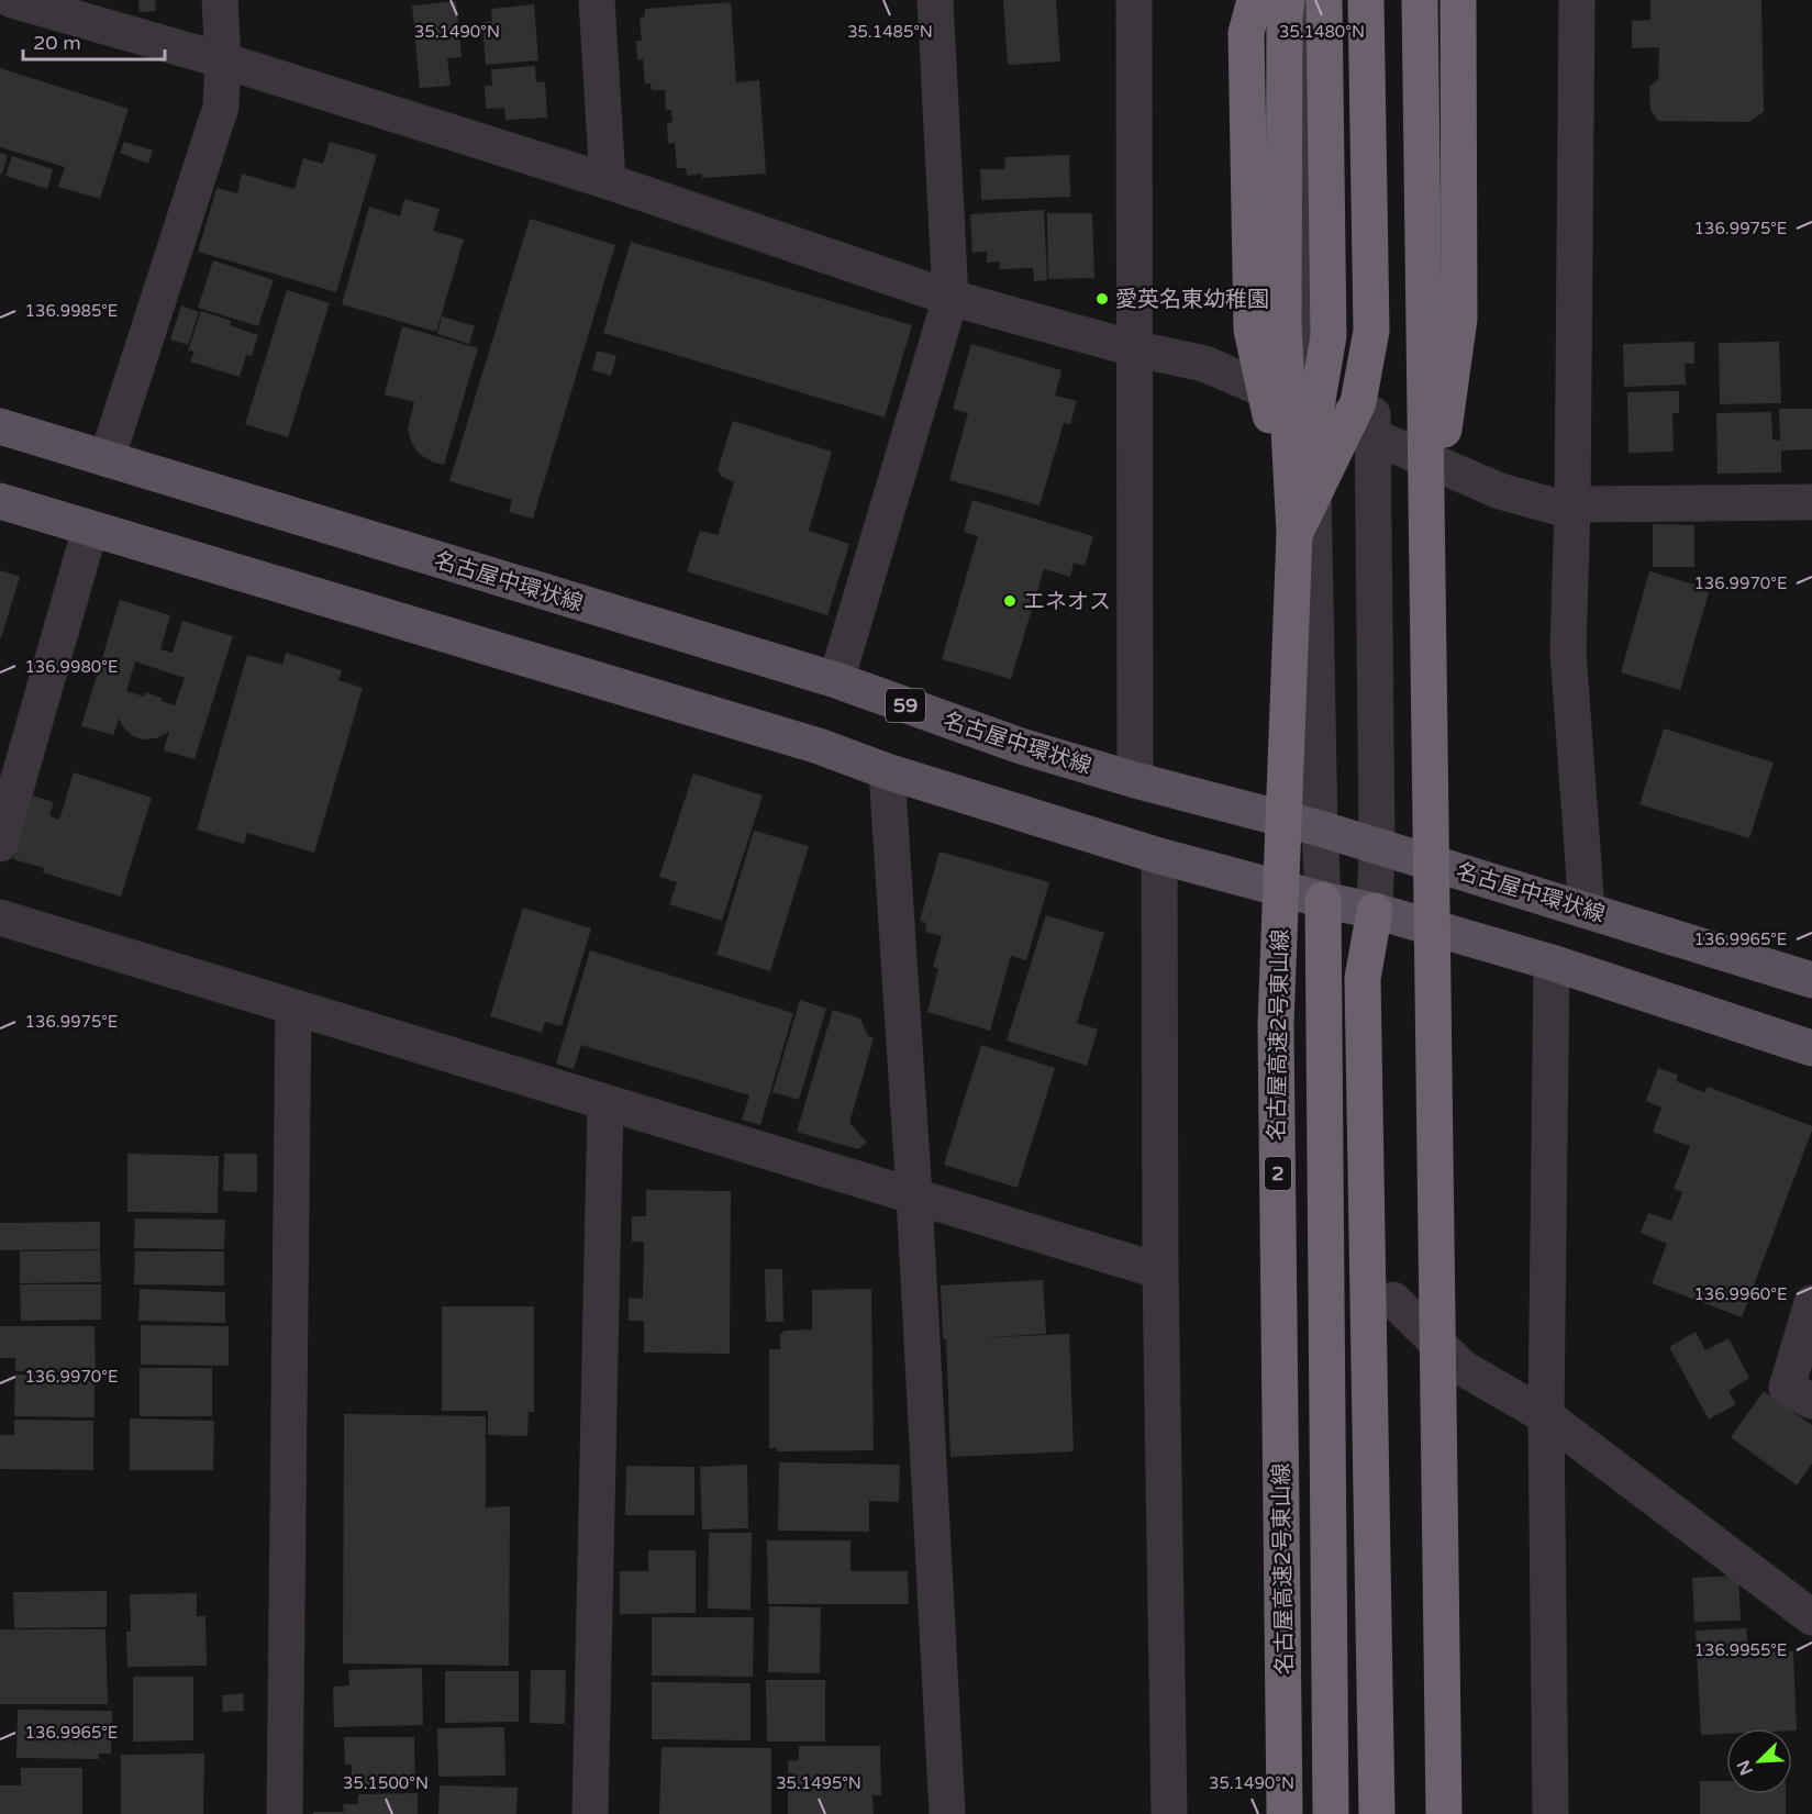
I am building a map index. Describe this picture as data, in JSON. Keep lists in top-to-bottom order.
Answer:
{
  "streets": {
    "highway": ["名古屋高速2号東山線", "2"],
    "main road": ["名古屋中環状線", "59"]
  },
  "places": ["愛英名東幼稚園", "エネオス"],
  "scale_bar": "20 m",
  "north": "bottom left",
  "coordinates": [
    "35.1490°N",
    "35.1485°N",
    "35.1480°N",
    "136.9975°E",
    "136.9985°E",
    "136.9970°E",
    "136.9980°E",
    "136.9965°E",
    "136.9960°E",
    "136.9955°E",
    "35.1500°N",
    "35.1495°N"
  ]
}
